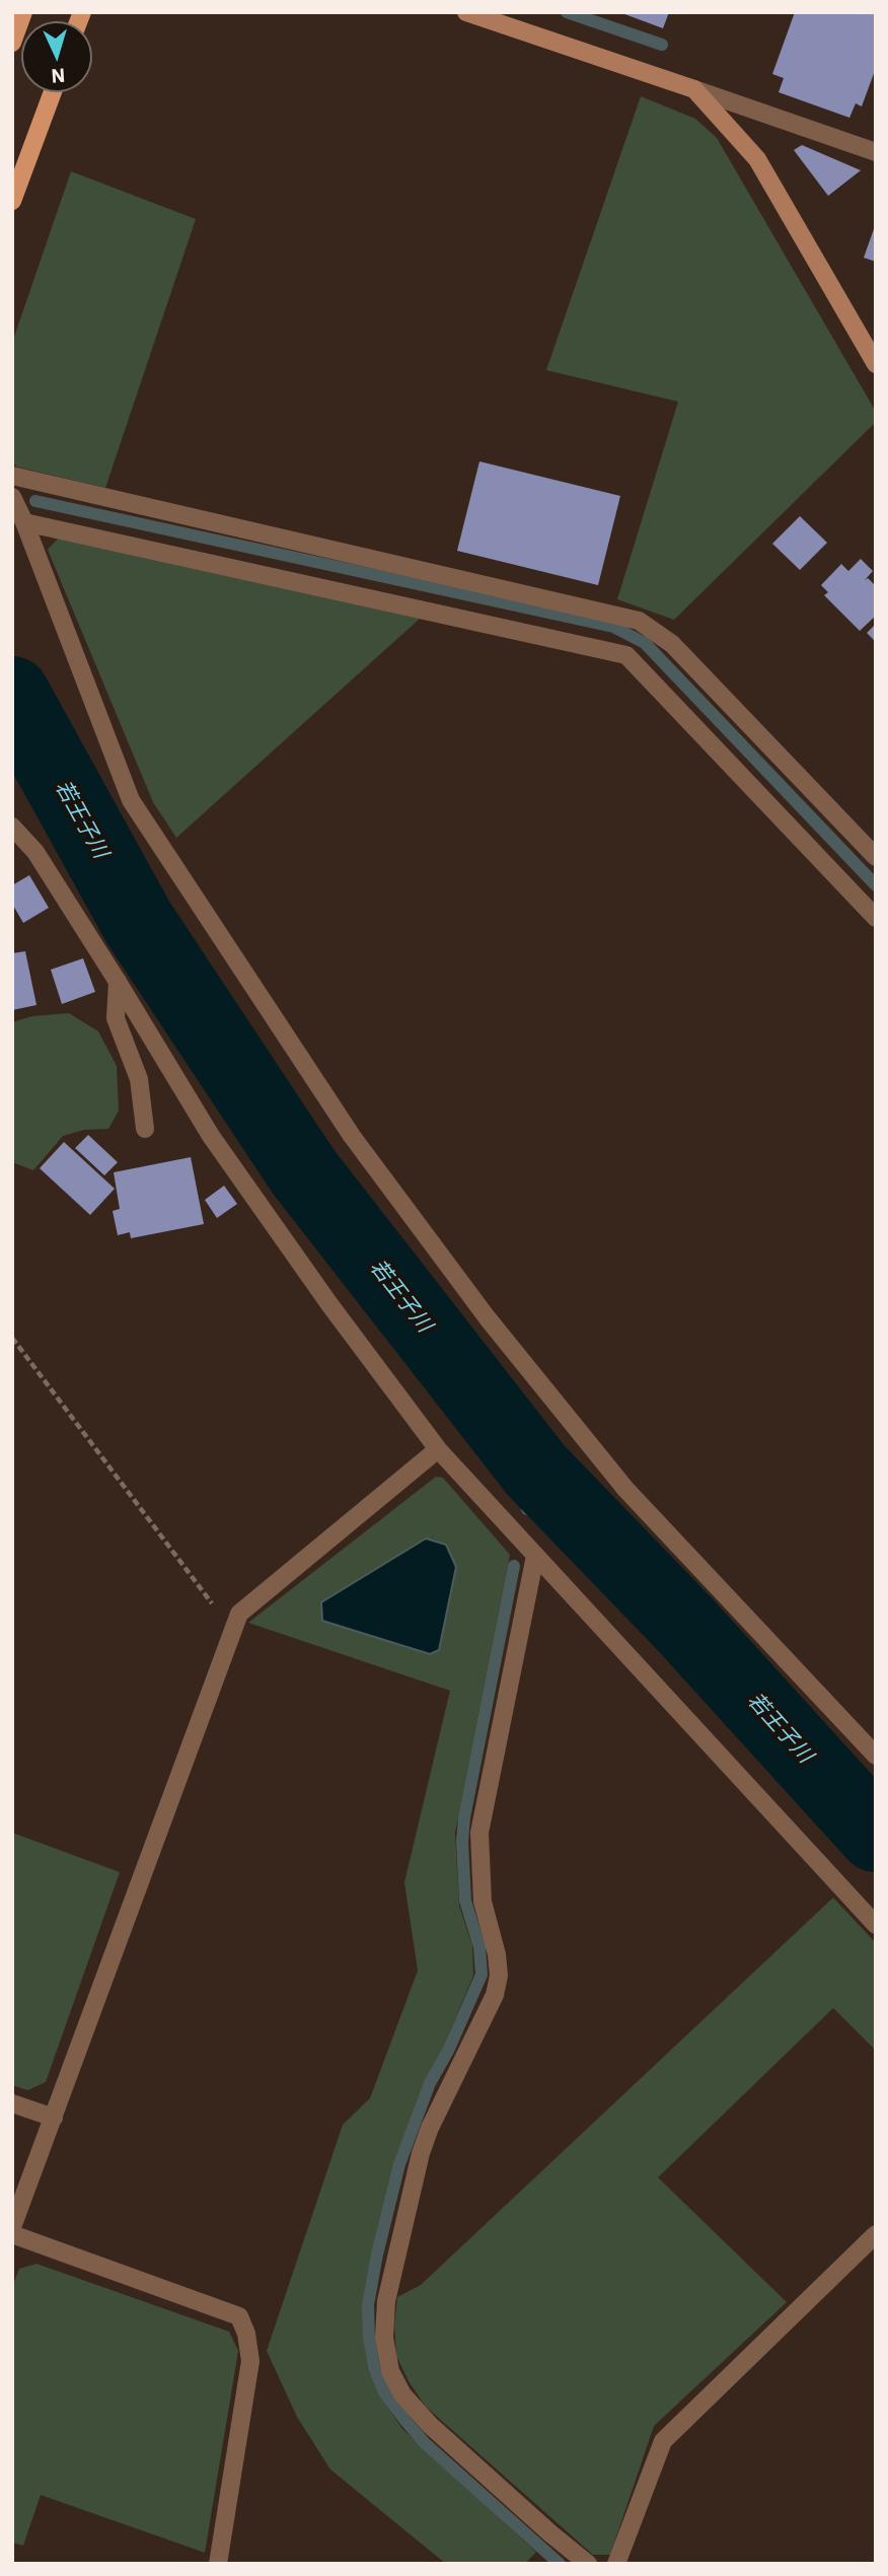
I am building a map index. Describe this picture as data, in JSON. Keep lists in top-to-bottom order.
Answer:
{
  "water": ["若王子川"],
  "north": "bottom"
}
